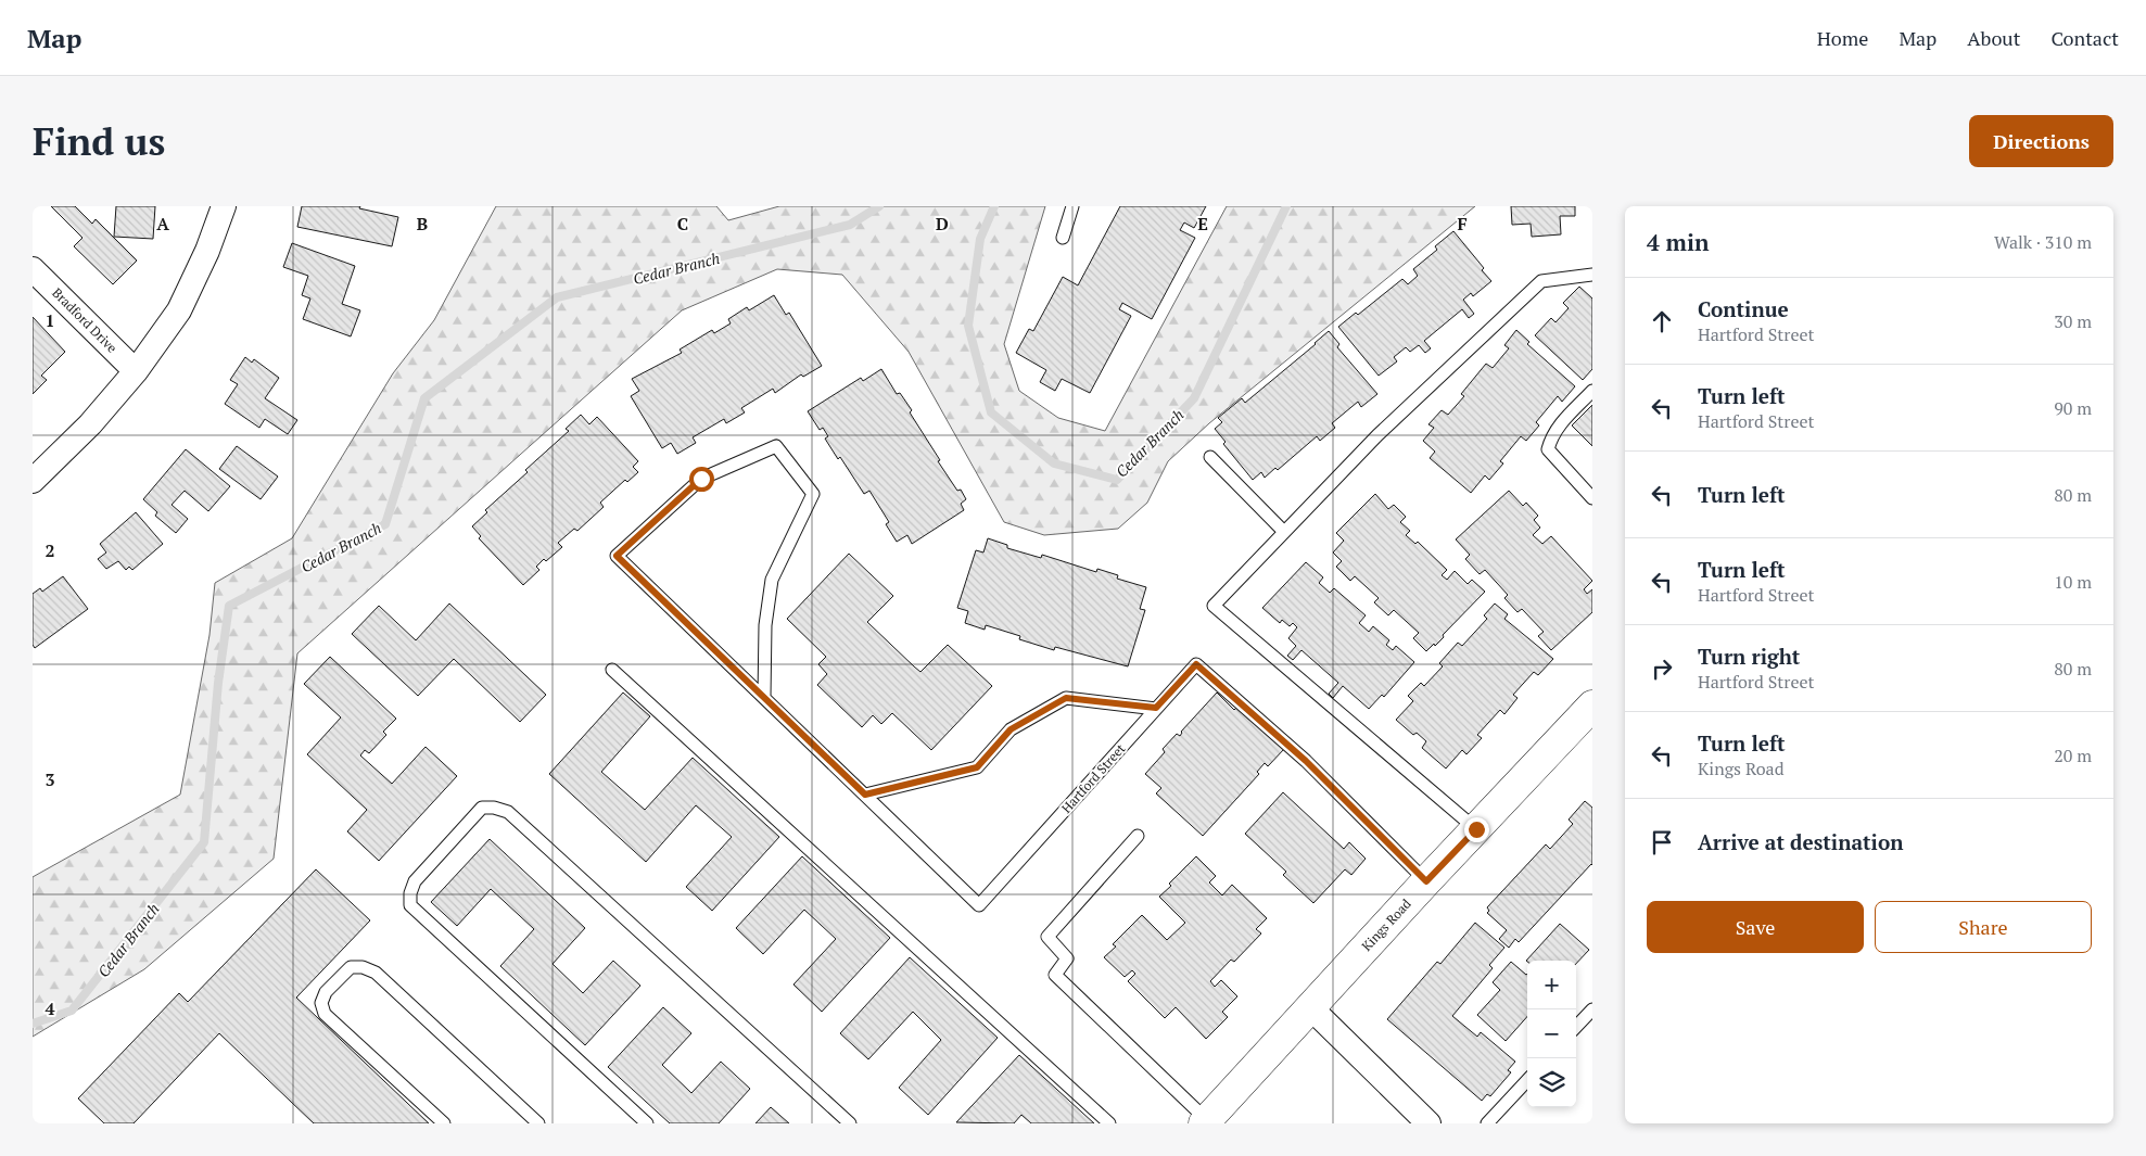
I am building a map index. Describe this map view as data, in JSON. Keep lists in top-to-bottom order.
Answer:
{
  "streets": {
    "street": ["Bradford Drive", "Kings Road"],
    "lane": ["Hartford Street"]
  },
  "crossings": [
    ["Hartford Street", "Kings Road"]
  ],
  "water": ["Cedar Branch"],
  "page": {
    "header": "Map",
    "nav": [
      "Home",
      "Map",
      "About",
      "Contact"
    ],
    "buttons": [
      "Directions",
      ["Save", "Share"]
    ],
    "title": "Find us",
    "heading": ["4 min", "Walk · 310 m"],
    "list": [
      ["Continue", "Hartford Street", "30 m"],
      ["Turn left", "Hartford Street", "90 m"],
      ["Turn left", "80 m"],
      ["Turn left", "Hartford Street", "10 m"],
      ["Turn right", "Hartford Street", "80 m"],
      ["Turn left", "Kings Road", "20 m"],
      "Arrive at destination"
    ],
    "map_buttons": ["+", "−"]
  },
  "grid": {
    "columns": [
      "A",
      "B",
      "C",
      "D",
      "E",
      "F"
    ],
    "rows": [
      "1",
      "2",
      "3",
      "4"
    ]
  }
}
